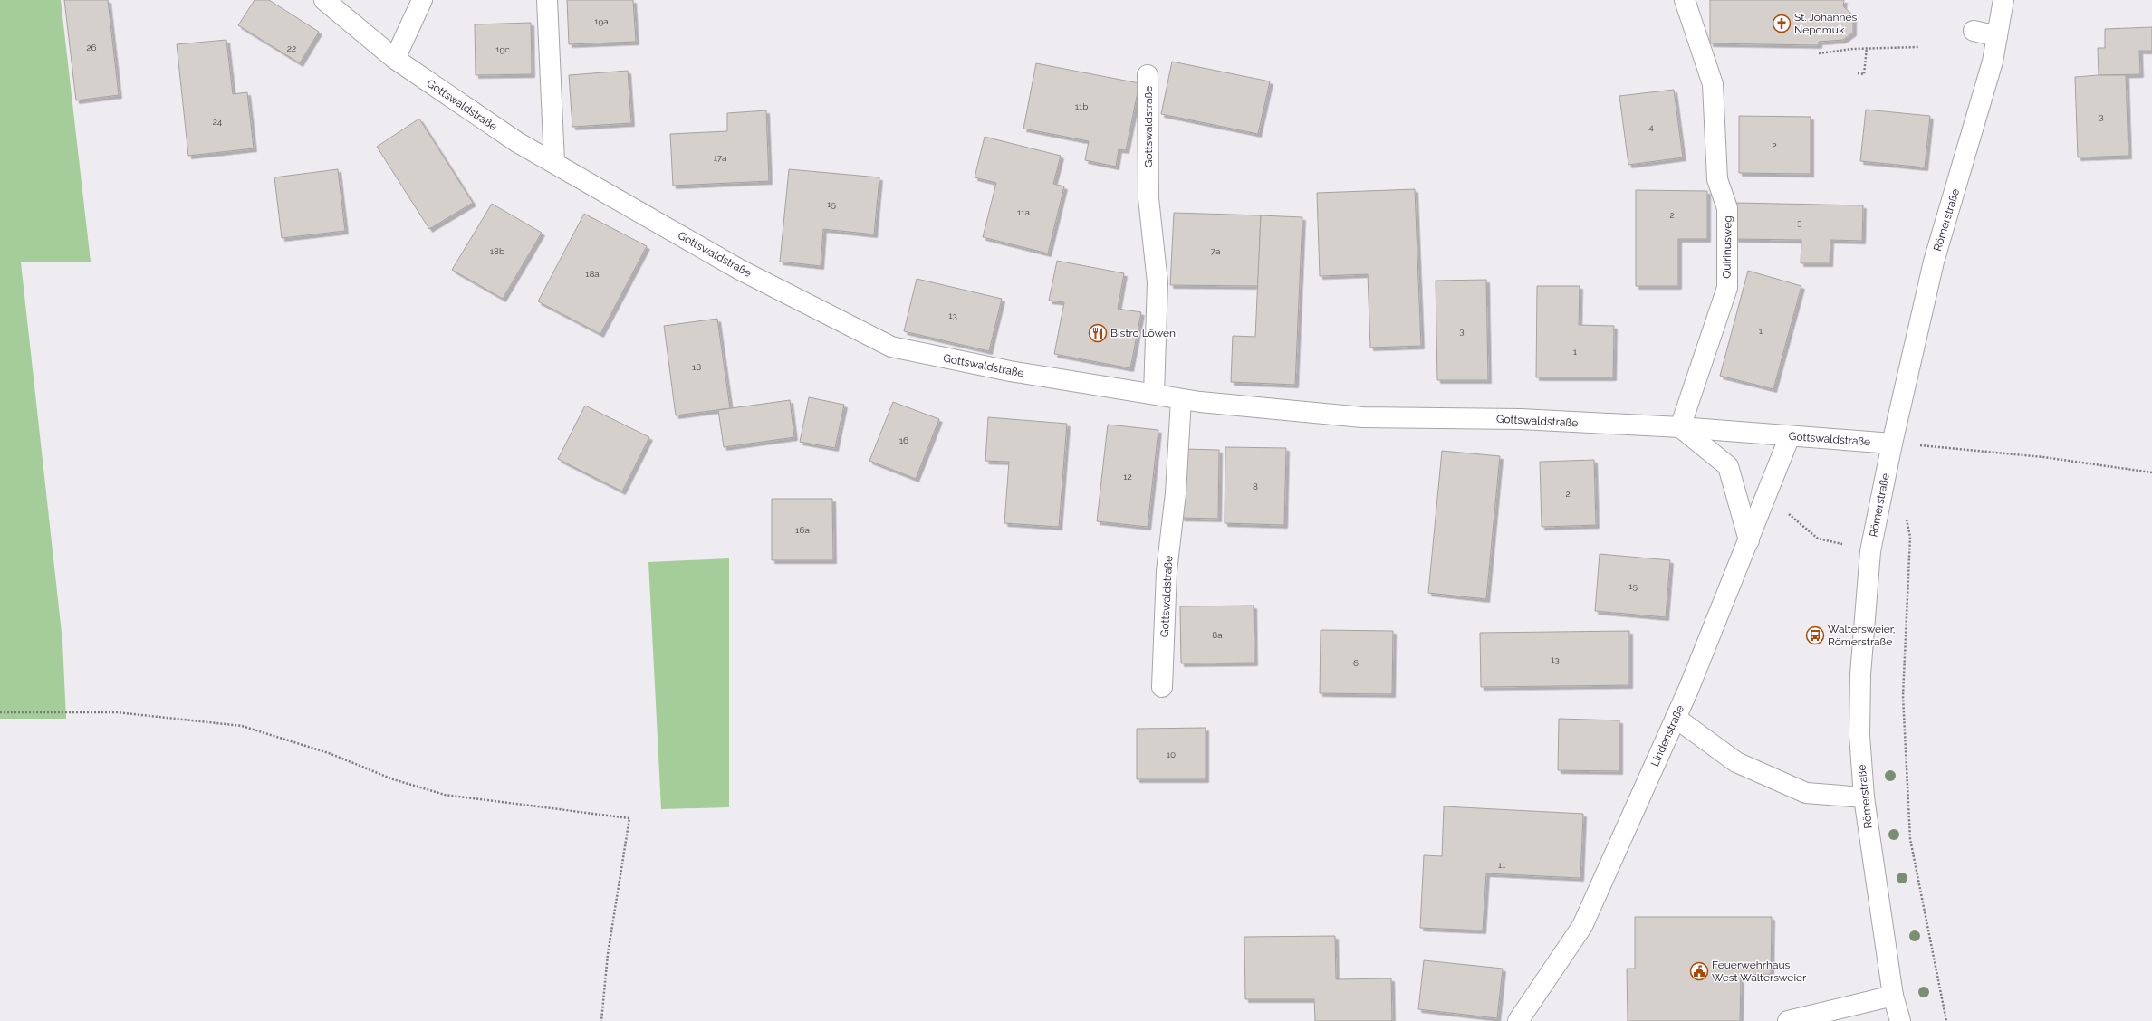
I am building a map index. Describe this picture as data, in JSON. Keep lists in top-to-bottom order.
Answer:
{
  "streets": {
    "street": [
      "Gottswaldstraße",
      "Römerstraße",
      "Quirinusweg",
      "Lindenstraße"
    ]
  },
  "crossings": [
    ["Gottswaldstraße", "Römerstraße"],
    ["Gottswaldstraße", "Quirinusweg"],
    ["Gottswaldstraße", "Lindenstraße"]
  ],
  "places": {
    "church": ["St. Johannes Nepomuk"],
    "restaurant": ["Bistro Löwen"],
    "bus stop": ["Waltersweier, Römerstraße"],
    "public building": ["Feuerwehrhaus West Waltersweier"]
  },
  "house_numbers": [
    "19a",
    "26",
    "22",
    "19c",
    "11b",
    "3",
    "24",
    "4",
    "2",
    "17a",
    "15",
    "11a",
    "2",
    "3",
    "18b",
    "7a",
    "18a",
    "13",
    "3",
    "1",
    "1",
    "18",
    "16",
    "12",
    "8",
    "2",
    "16a",
    "15",
    "8a",
    "13",
    "6",
    "10",
    "11"
  ]
}
